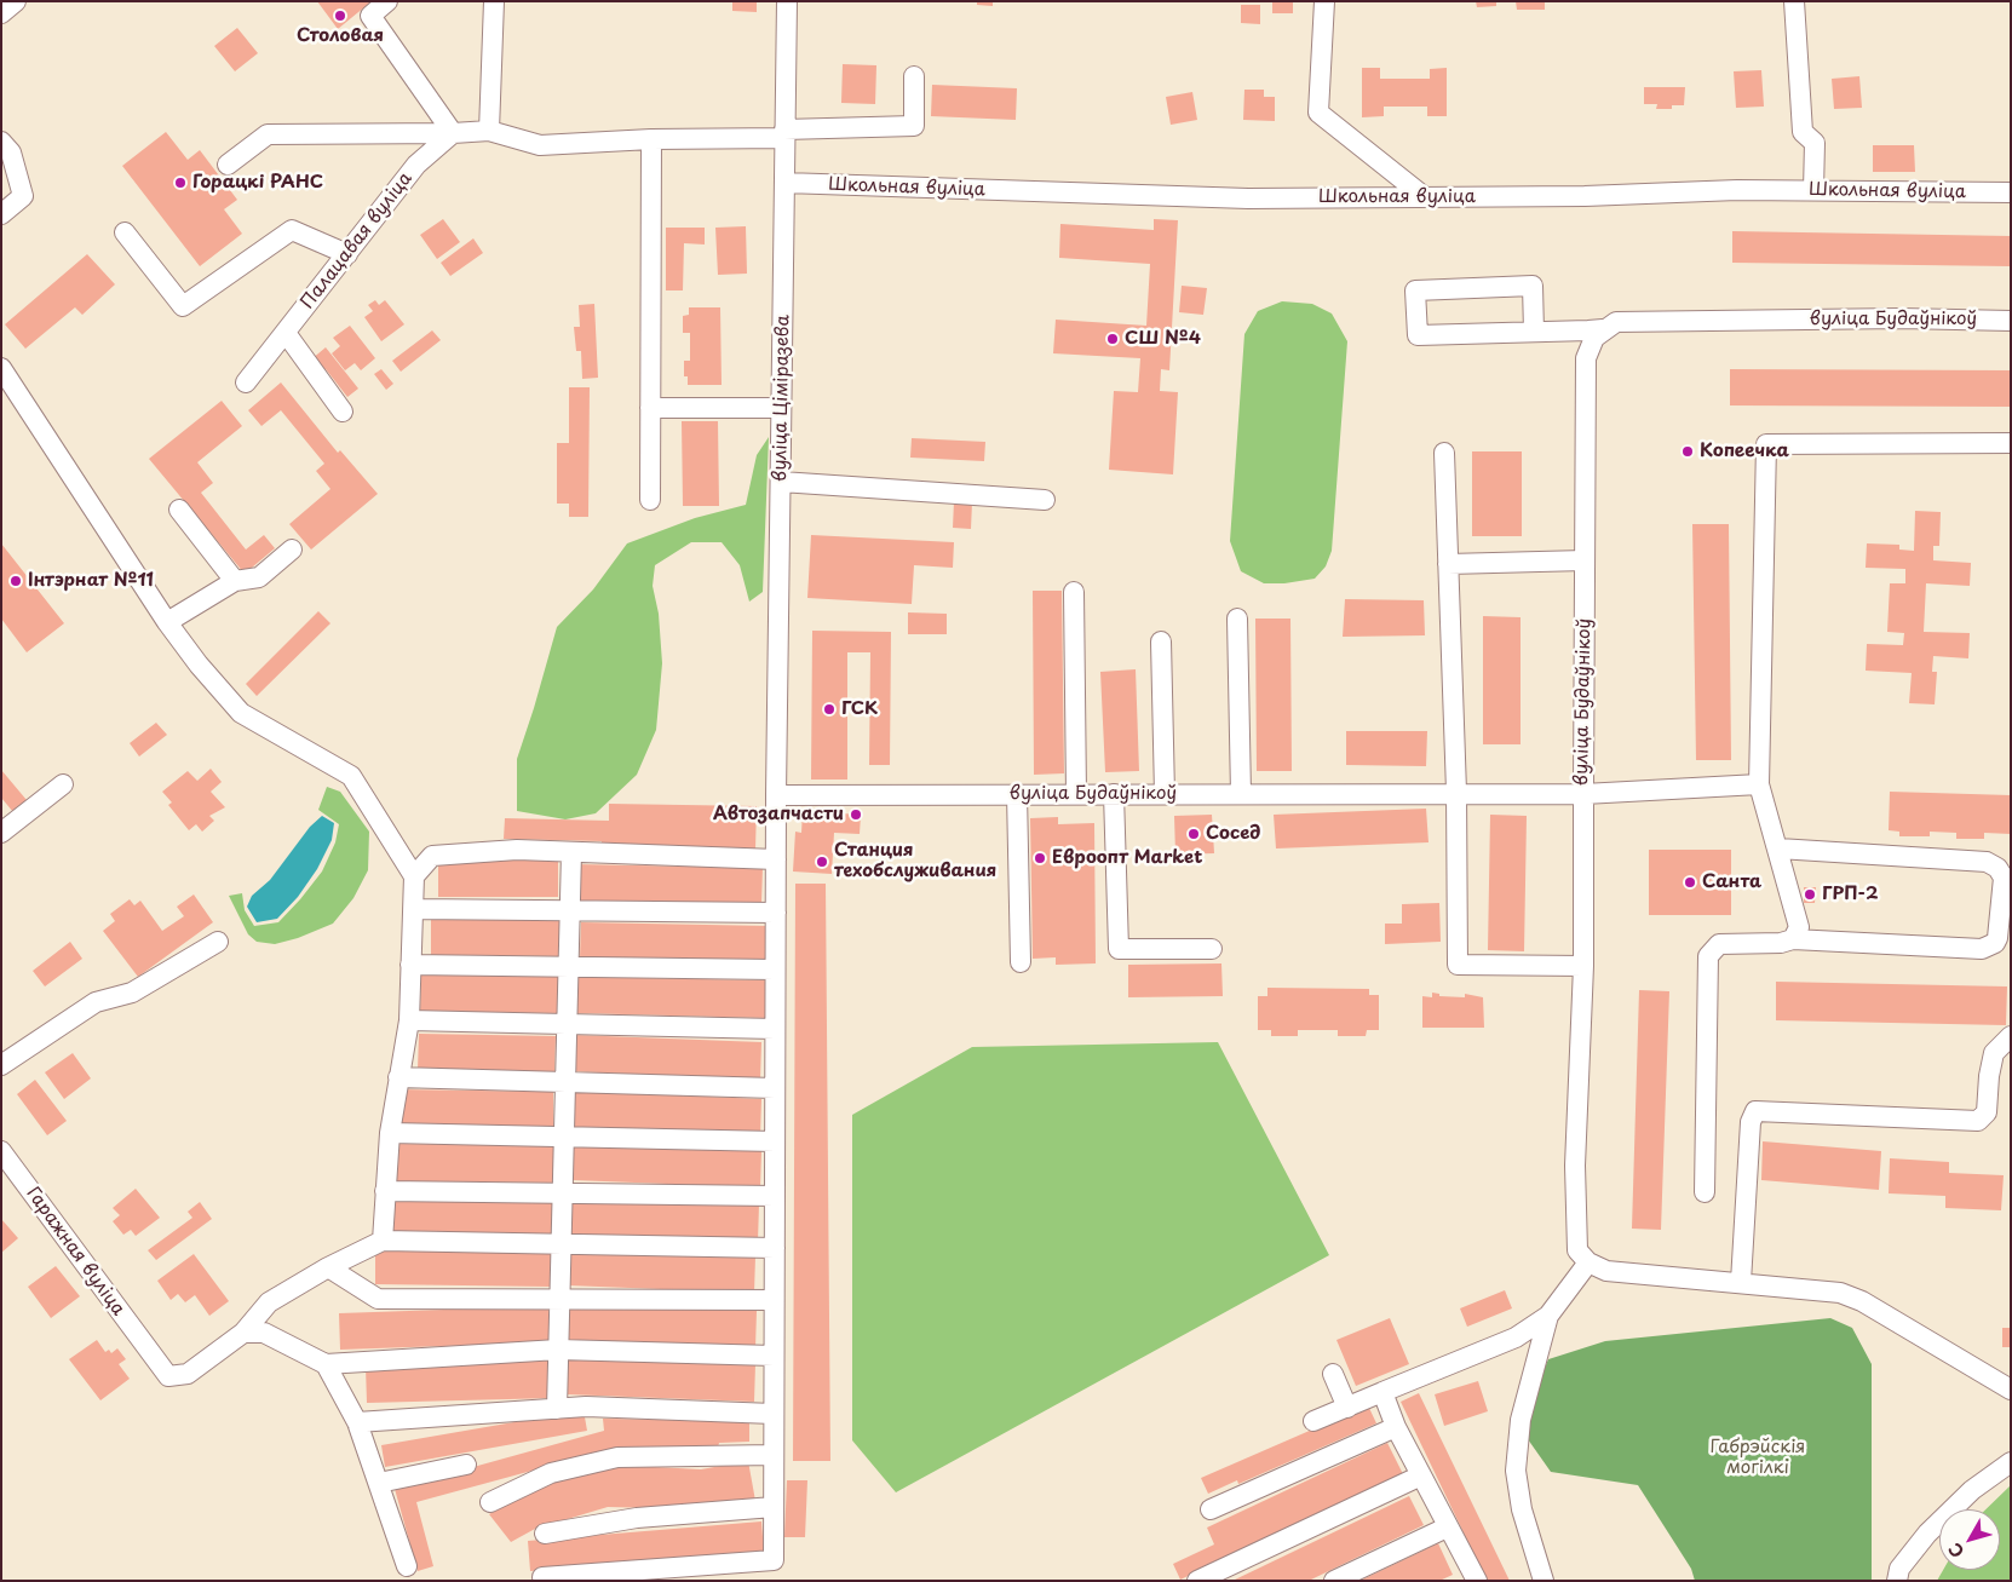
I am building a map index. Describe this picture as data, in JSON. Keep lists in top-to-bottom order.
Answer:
{
  "streets": {
    "street": [
      "Школьная вуліца",
      "Палацавая вуліца",
      "вуліца Будаўнікоў",
      "вуліца Ціміразева",
      "Гаражная вуліца"
    ]
  },
  "crossings": [
    ["Школьная вуліца", "вуліца Ціміразева"],
    ["вуліца Будаўнікоў", "вуліца Ціміразева"]
  ],
  "parks": ["Габрэйскія могілкі"],
  "places": [
    "Столовая",
    "Горацкі РАНС",
    "СШ №4",
    "Копеечка",
    "Інтэрнат №11",
    "ГСК",
    "Автозапчасти",
    "Сосед",
    "Евроопт Market",
    "Станция техобслуживания",
    "Санта",
    "ГРП-2"
  ],
  "north": "bottom left"
}
